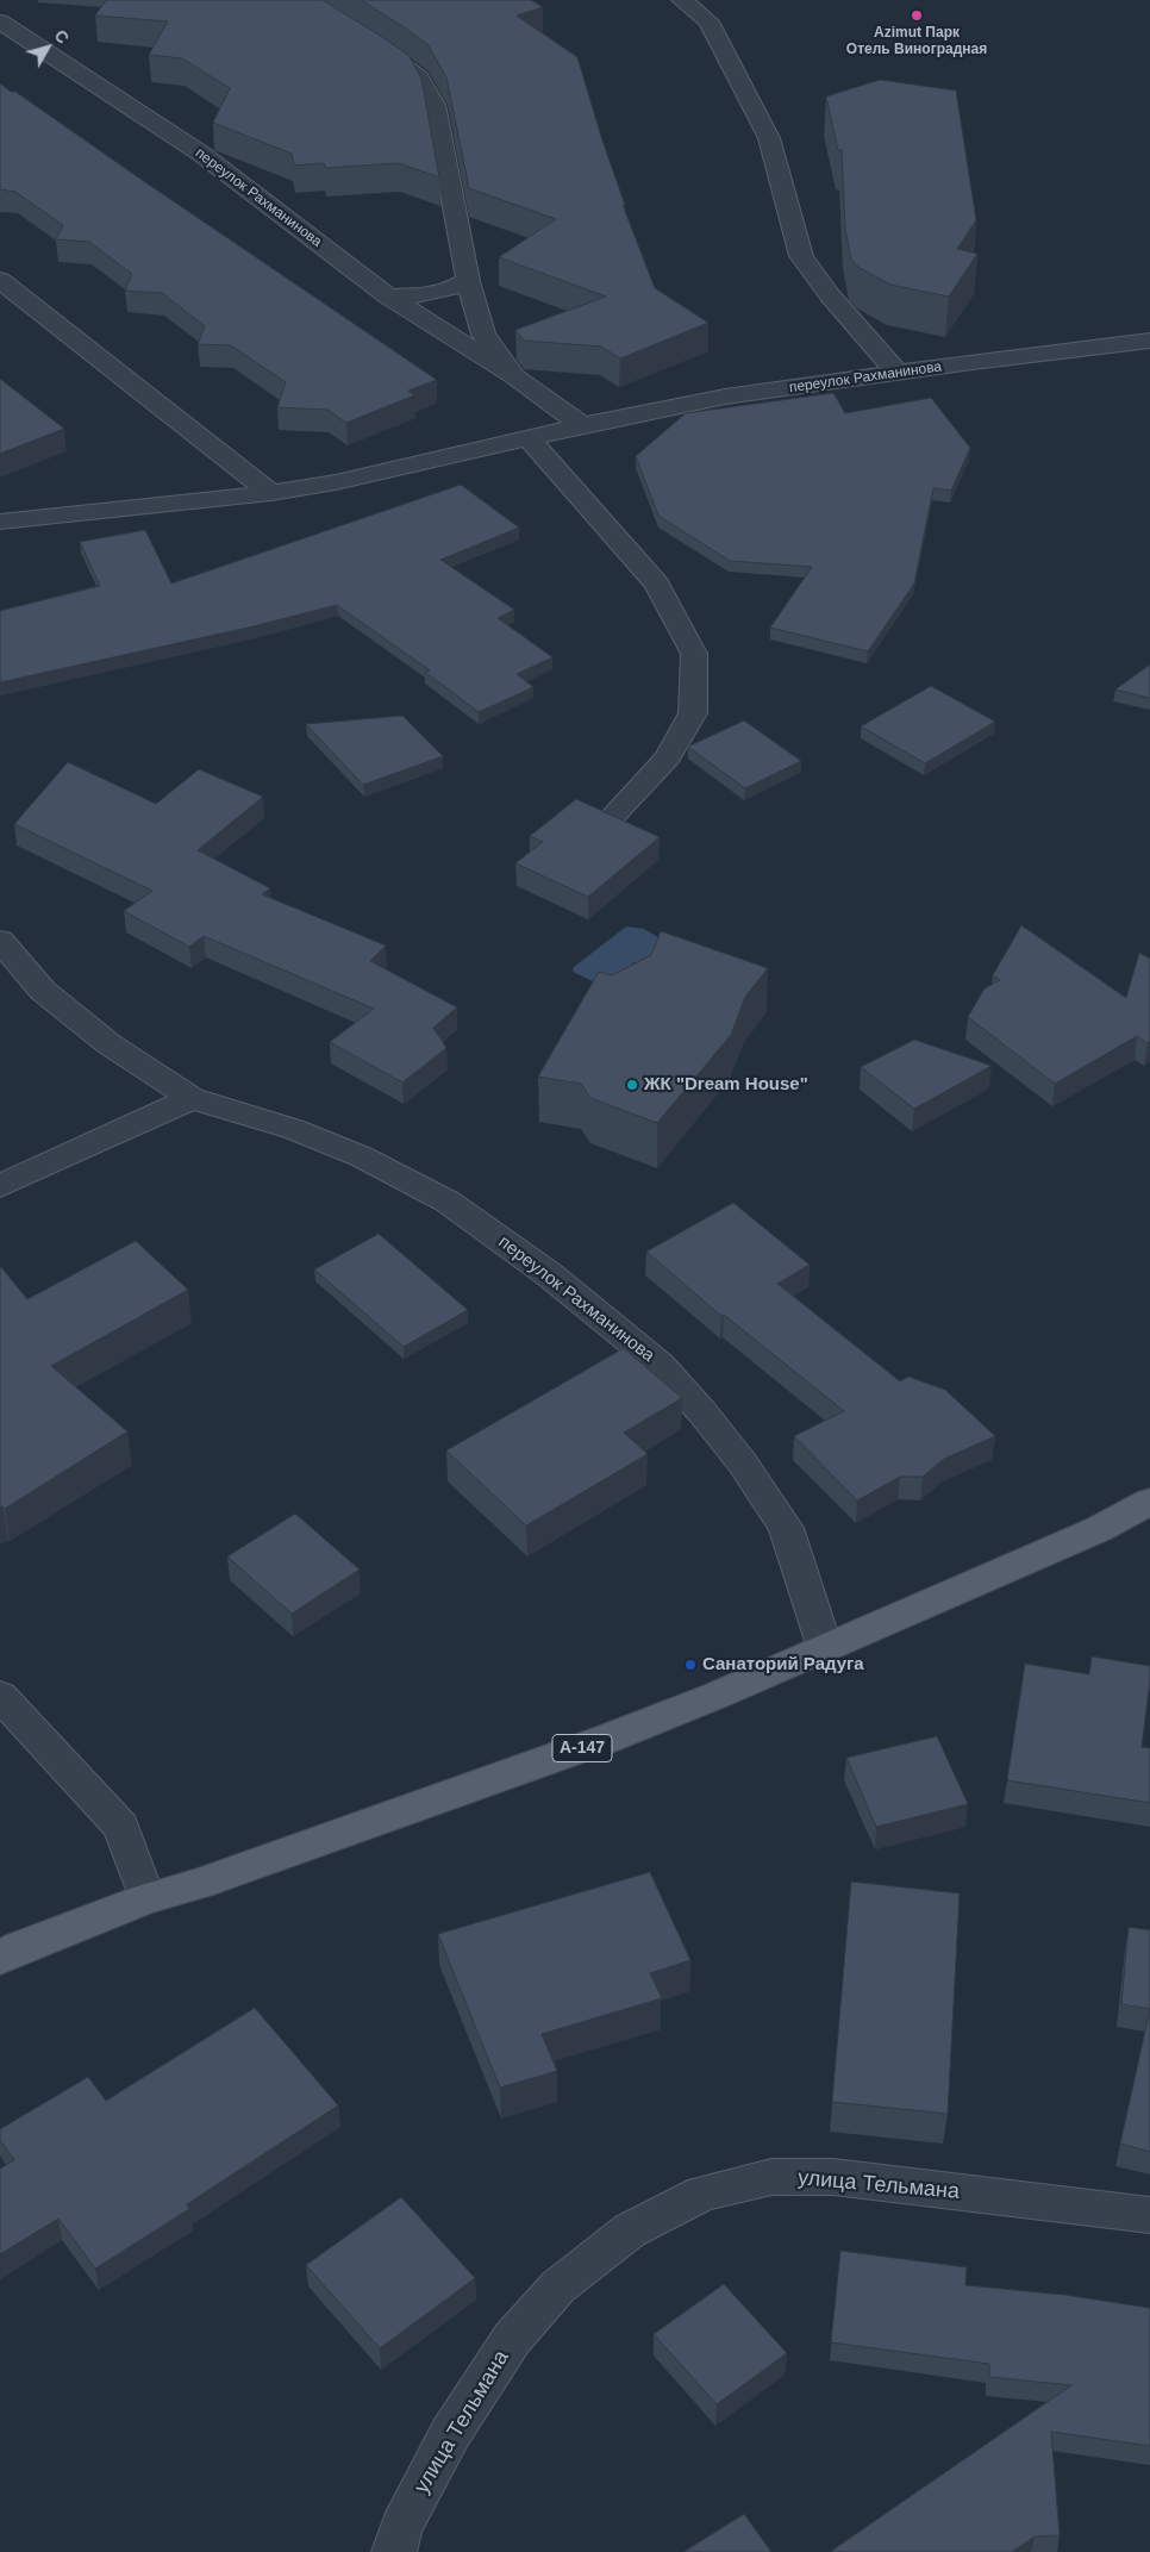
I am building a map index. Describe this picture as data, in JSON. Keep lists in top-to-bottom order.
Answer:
{
  "streets": {
    "main road": ["А-147"],
    "street": ["переулок Рахманинова", "улица Тельмана"]
  },
  "crossings": [
    ["переулок Рахманинова", "А-147"]
  ],
  "places": ["Azimut Парк Отель Виноградная", "ЖК \"Dream House\"", "Санаторий Радуга"],
  "north": "top right"
}
